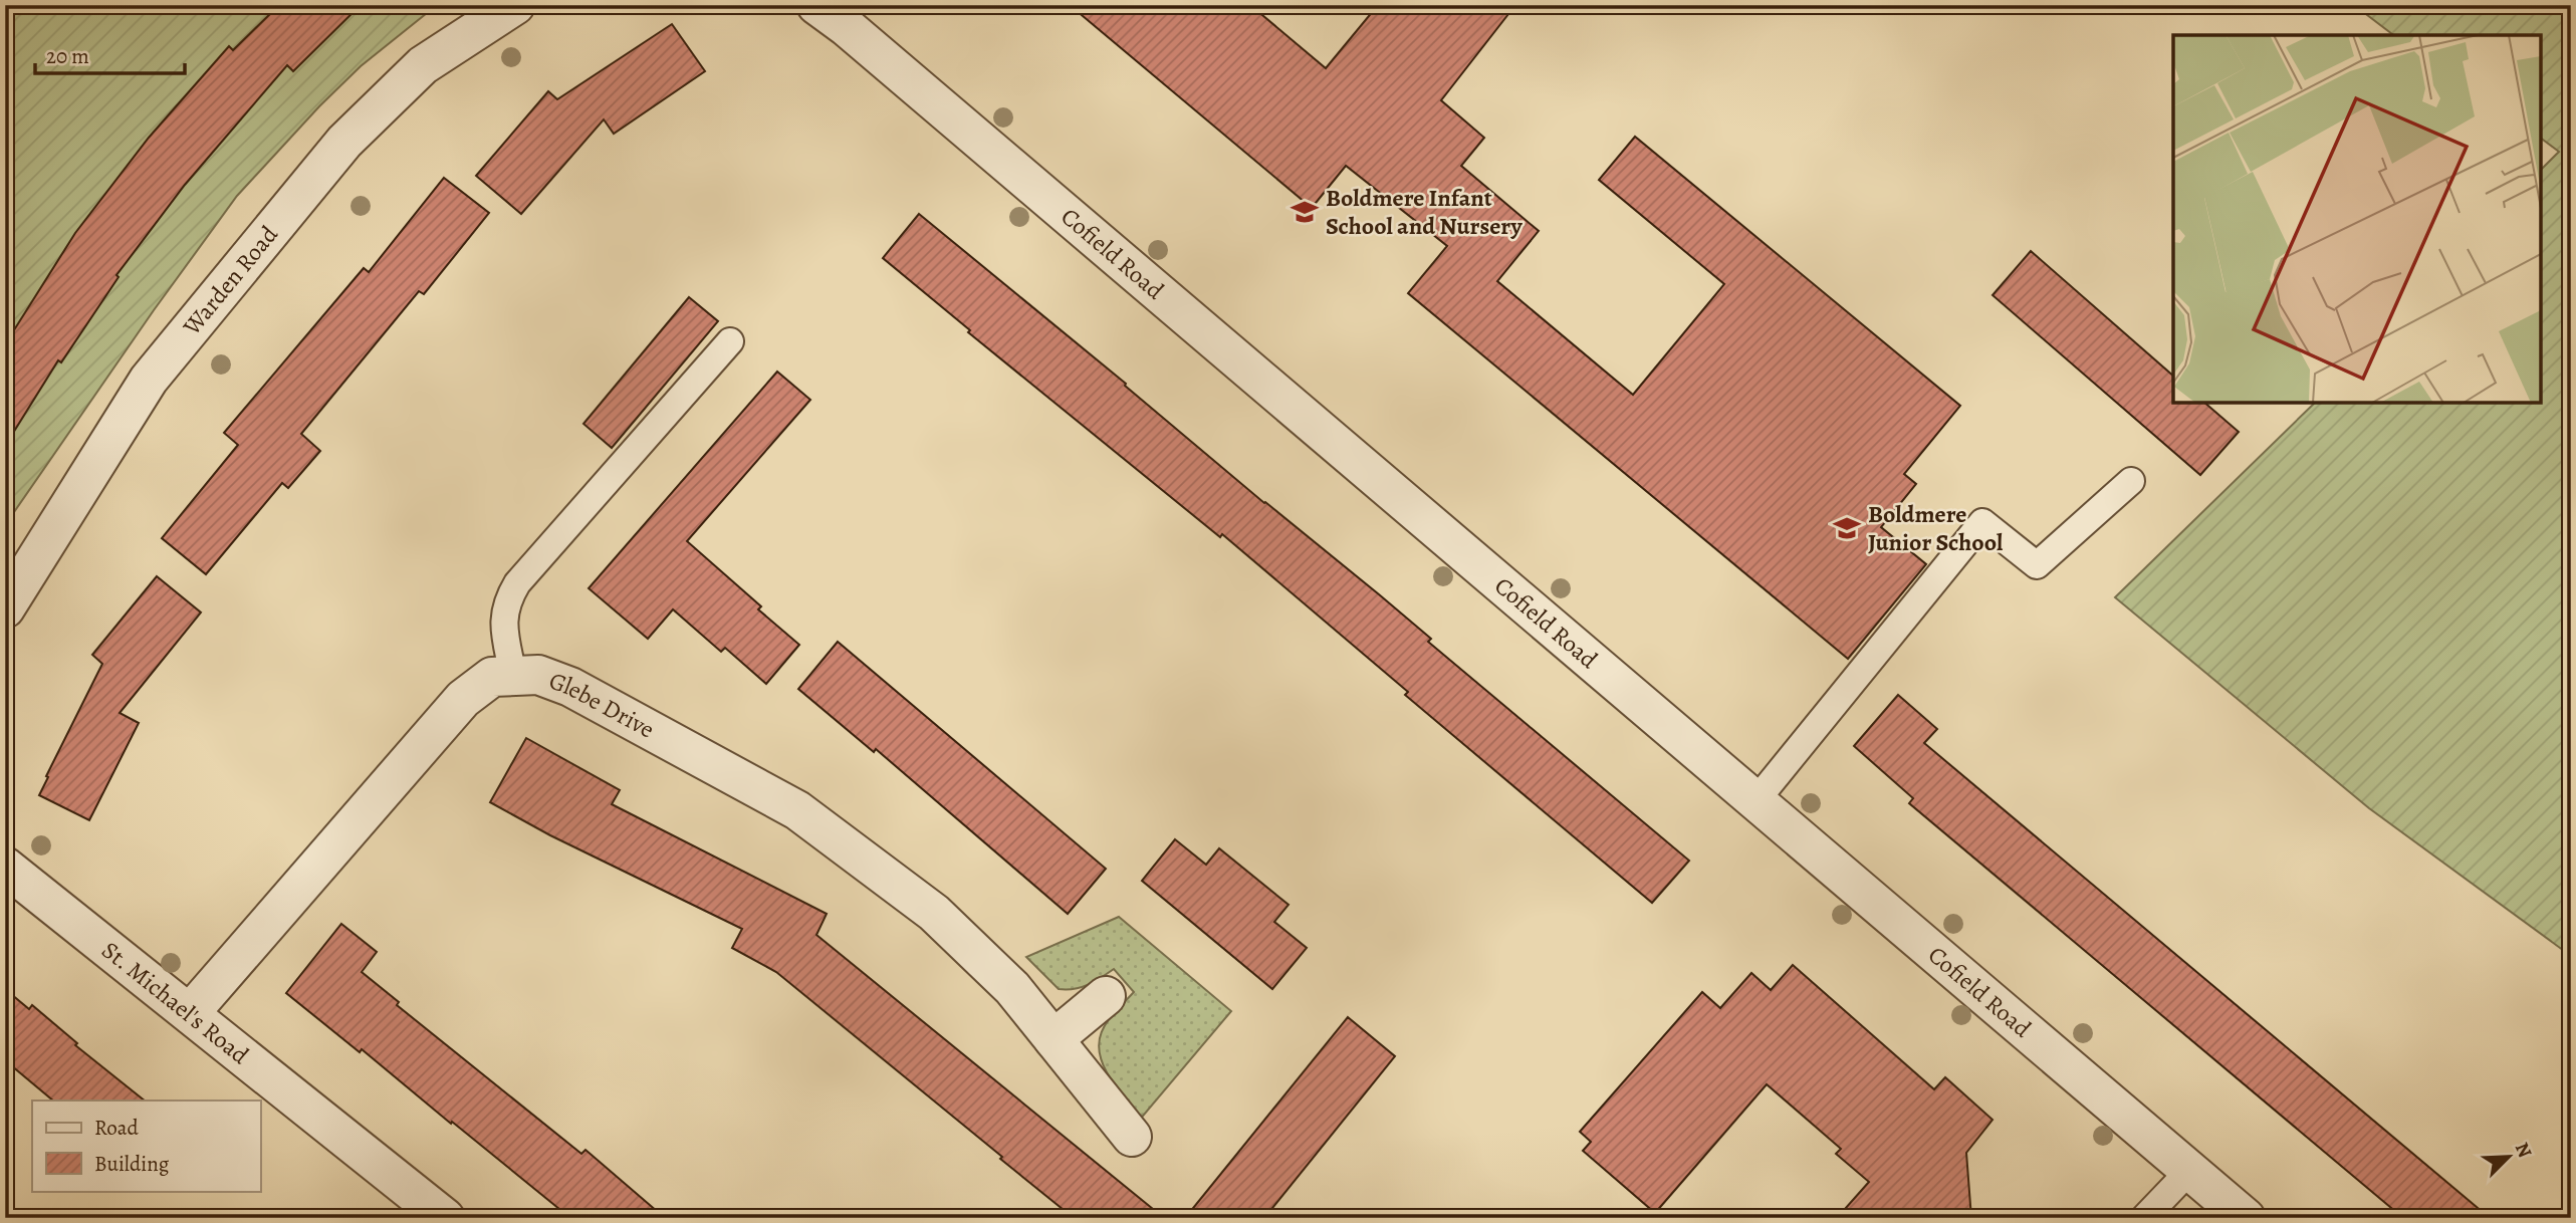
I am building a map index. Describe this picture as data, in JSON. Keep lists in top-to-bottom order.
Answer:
{
  "streets": {
    "street": [
      "Cofield Road",
      "Warden Road",
      "Glebe Drive",
      "St. Michael's Road"
    ]
  },
  "crossings": [
    ["Glebe Drive", "St. Michael's Road"]
  ],
  "places": {
    "school or university": ["Boldmere Infant School and Nursery", "Boldmere Junior School"]
  },
  "legend": ["Road", "Building"],
  "scale_bar": "20 m",
  "north": "top right"
}
